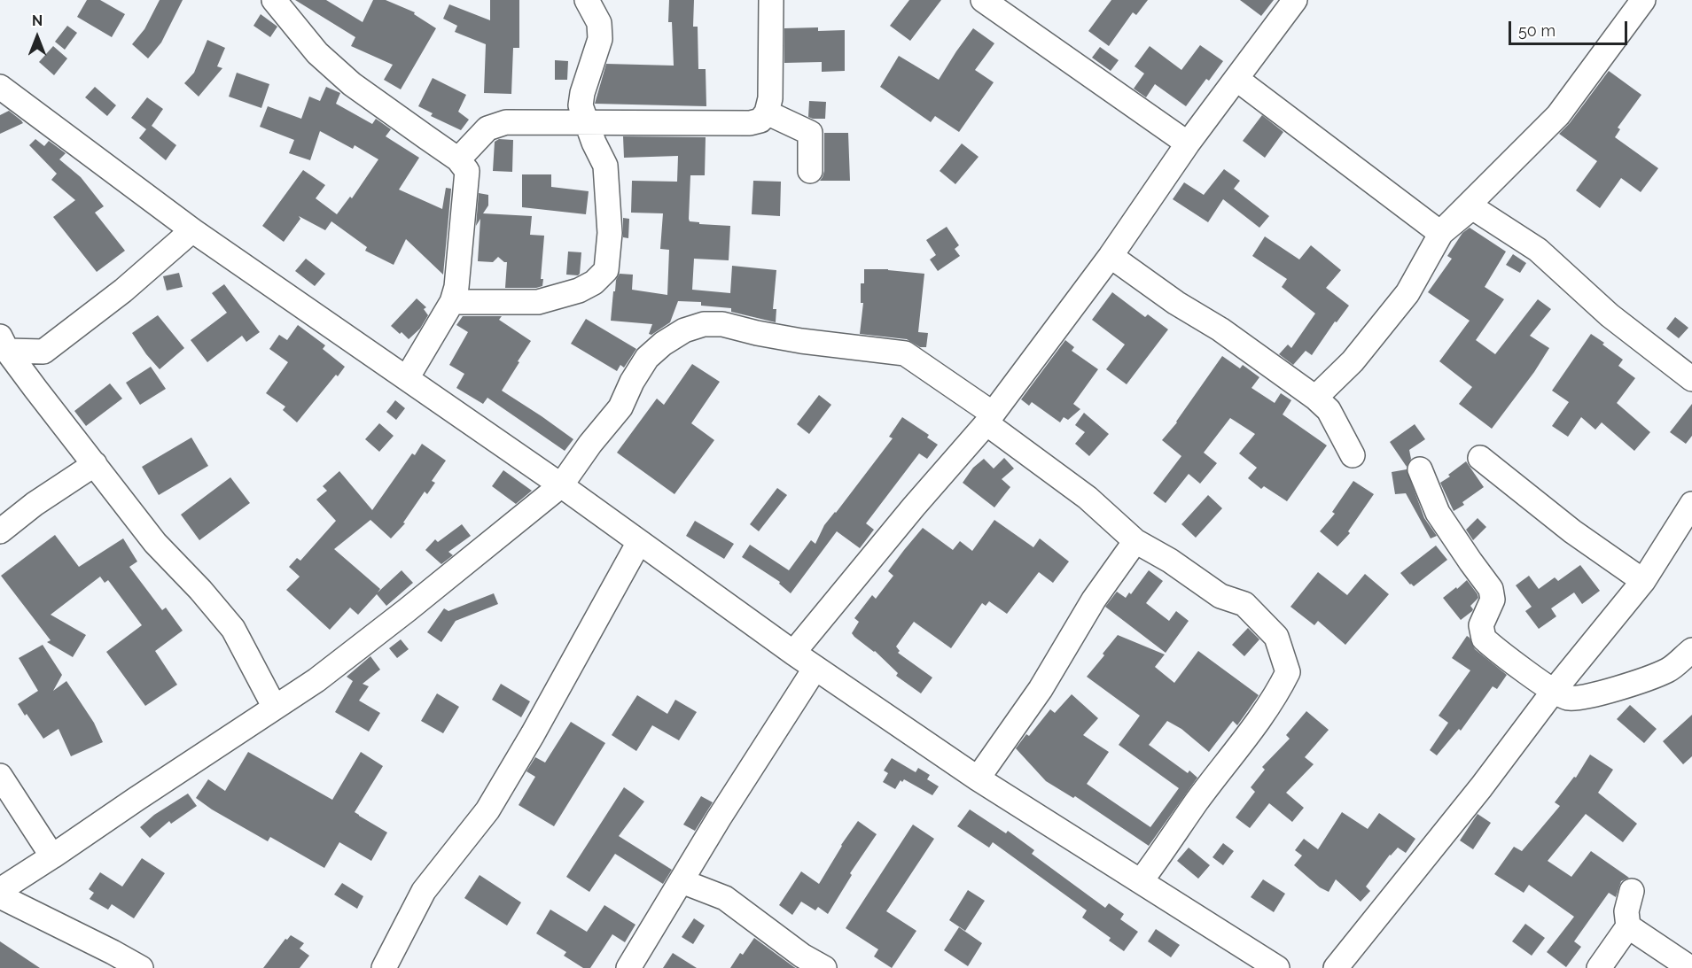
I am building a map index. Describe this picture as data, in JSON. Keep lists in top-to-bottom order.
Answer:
{
  "scale_bar": "50 m",
  "north": "top"
}
